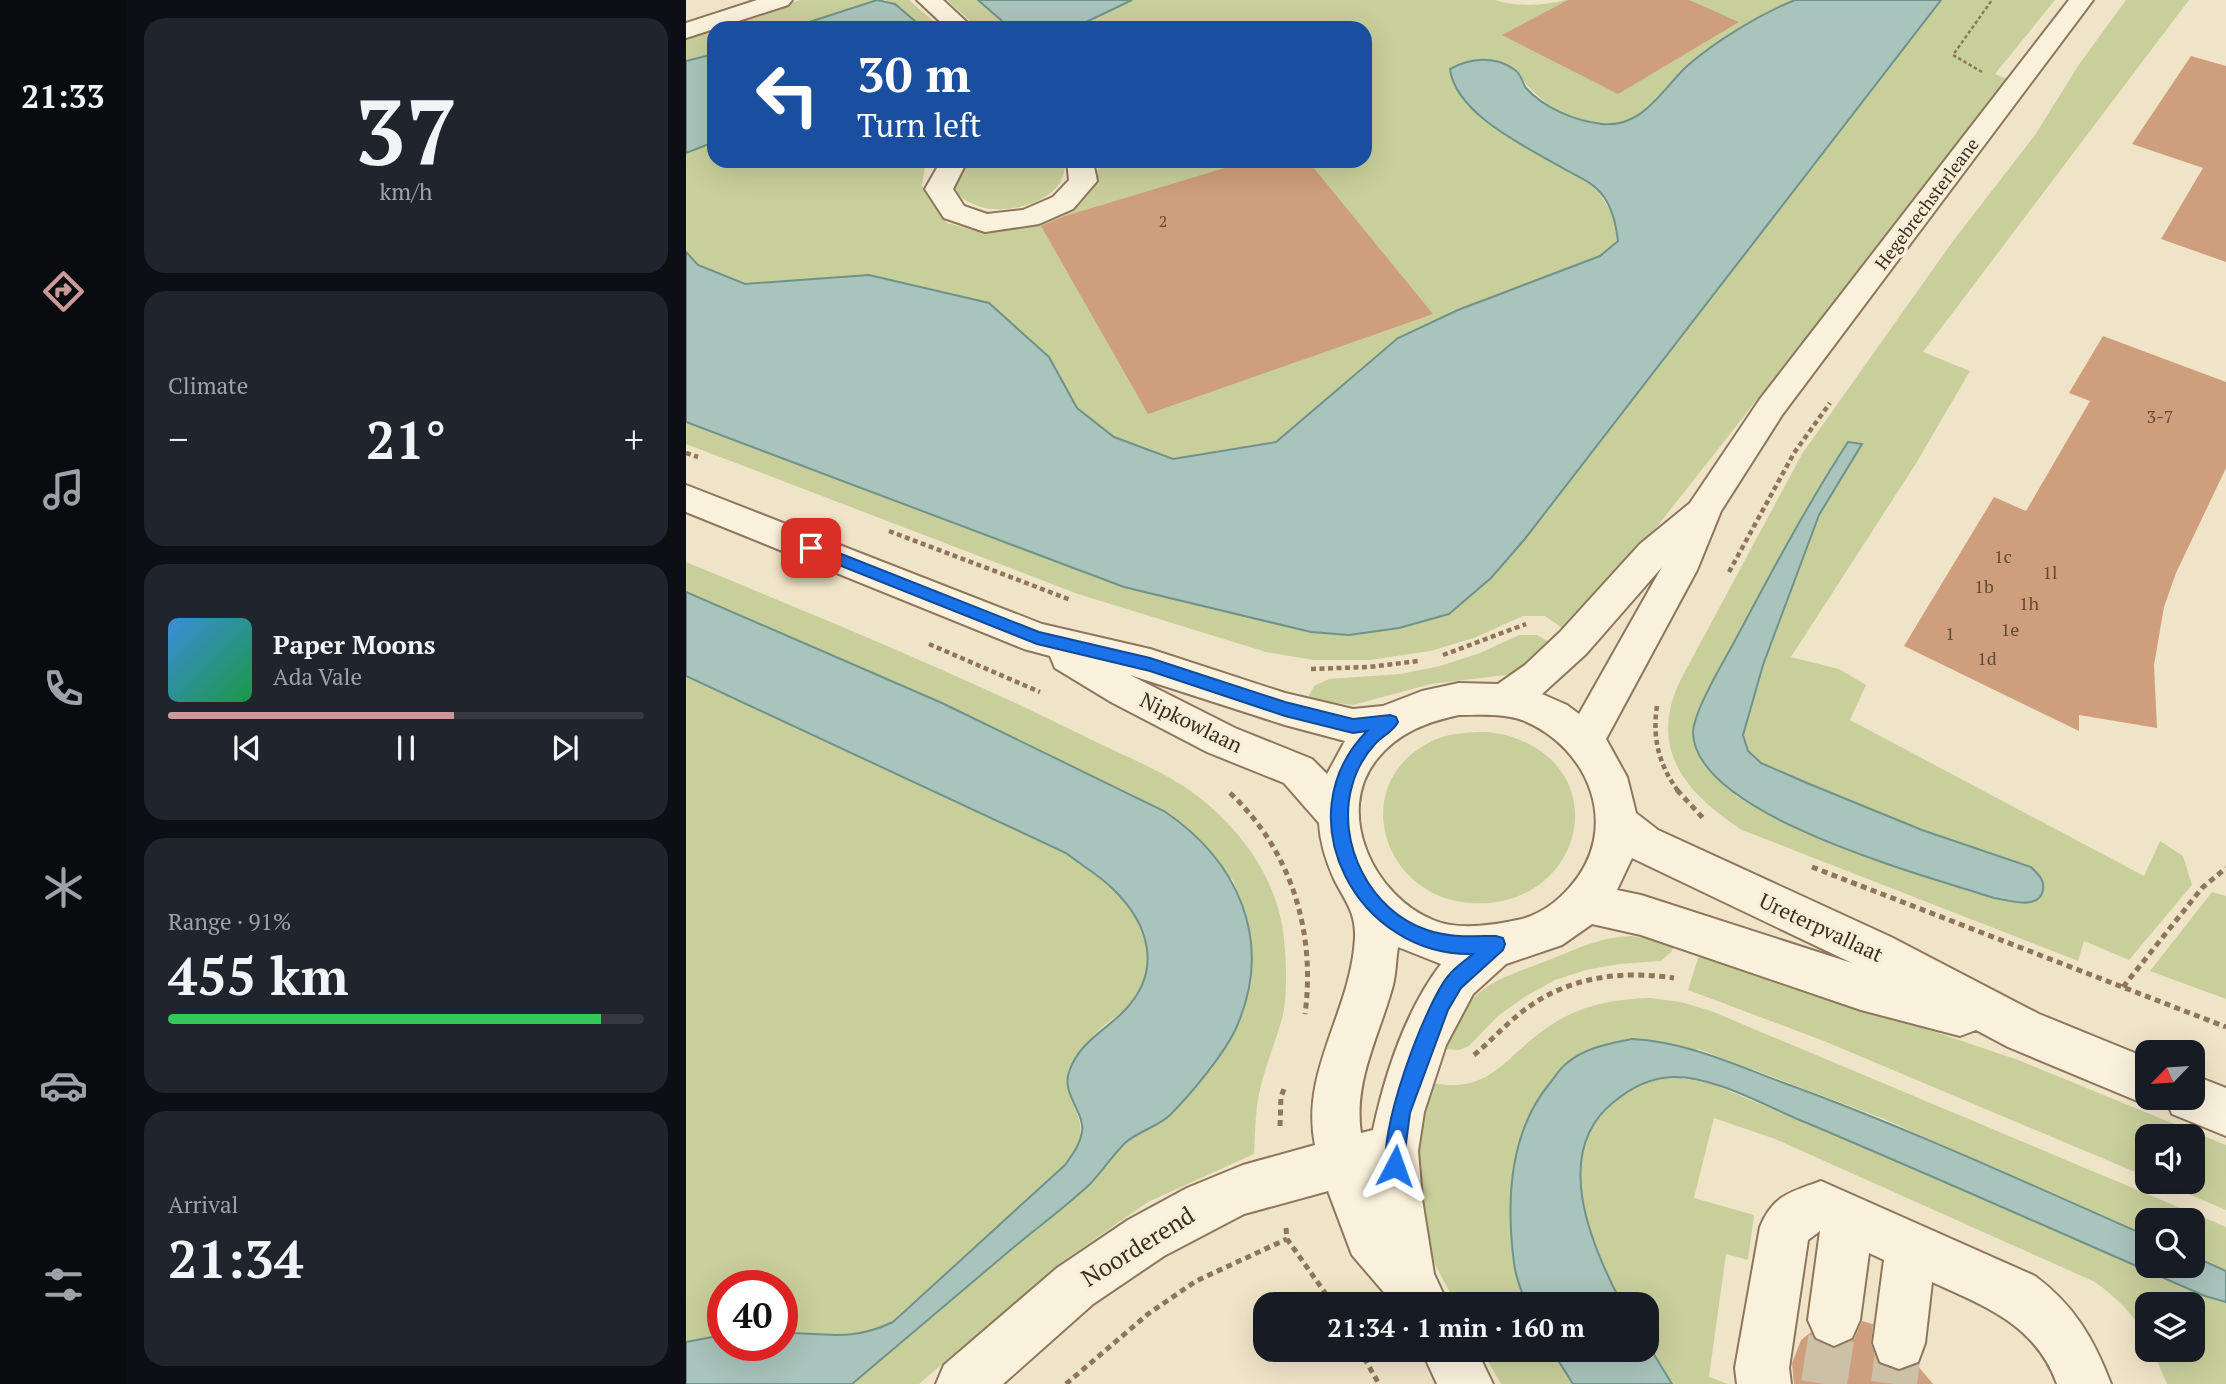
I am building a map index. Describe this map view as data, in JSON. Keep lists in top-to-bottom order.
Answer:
{
  "streets": {
    "street": [
      "Hegebrechsterleane",
      "Nipkowlaan",
      "Ureterpvallaat",
      "Noorderend"
    ]
  },
  "house_numbers": [
    "2",
    "3-7",
    "1c",
    "1l",
    "1b",
    "1h",
    "1e",
    "1",
    "1d"
  ],
  "north": "bottom left",
  "page": {
    "tabs": "21:33",
    "tile": [
      ["37", "km/h"],
      "Climate",
      ["Range · 91%", "455 km"],
      ["Arrival", "21:34"]
    ],
    "turn": ["30 m", "Turn left"],
    "heat": ["−", "21°", "+"],
    "song": ["Paper Moons", "Ada Vale"],
    "limit": "40",
    "trip": "21:34 · 1 min · 160 m"
  }
}
